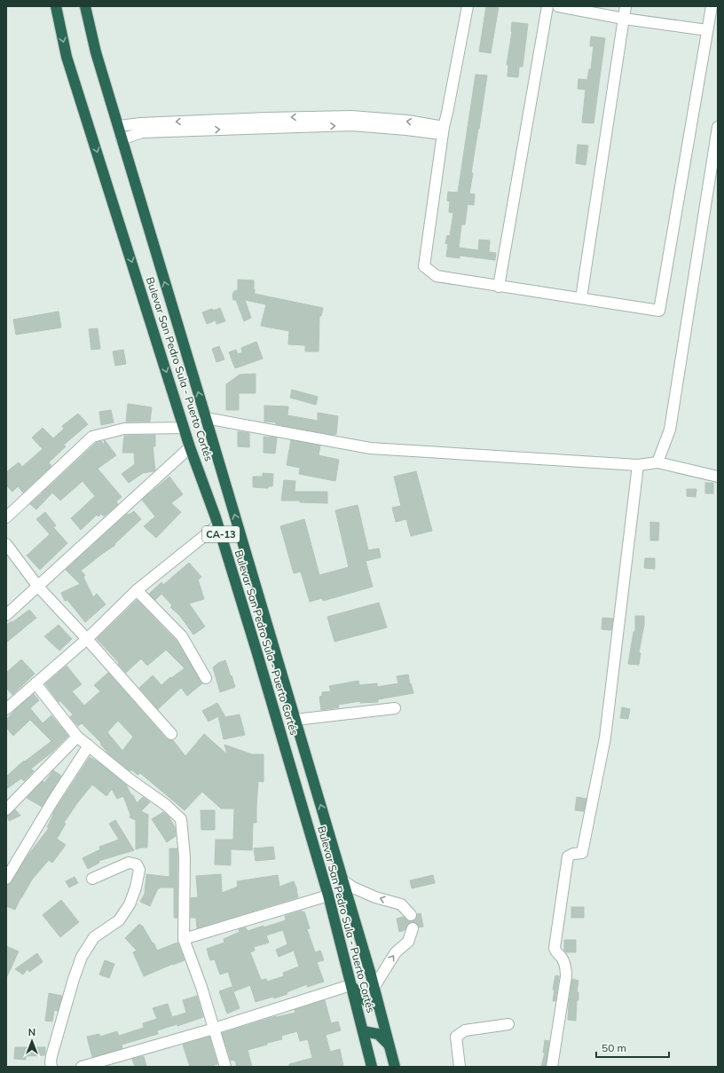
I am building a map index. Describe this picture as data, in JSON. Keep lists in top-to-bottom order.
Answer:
{
  "streets": {
    "highway": ["Bulevar San Pedro Sula - Puerto Cortés", "CA-13"]
  },
  "scale_bar": "50 m",
  "north": "top"
}
